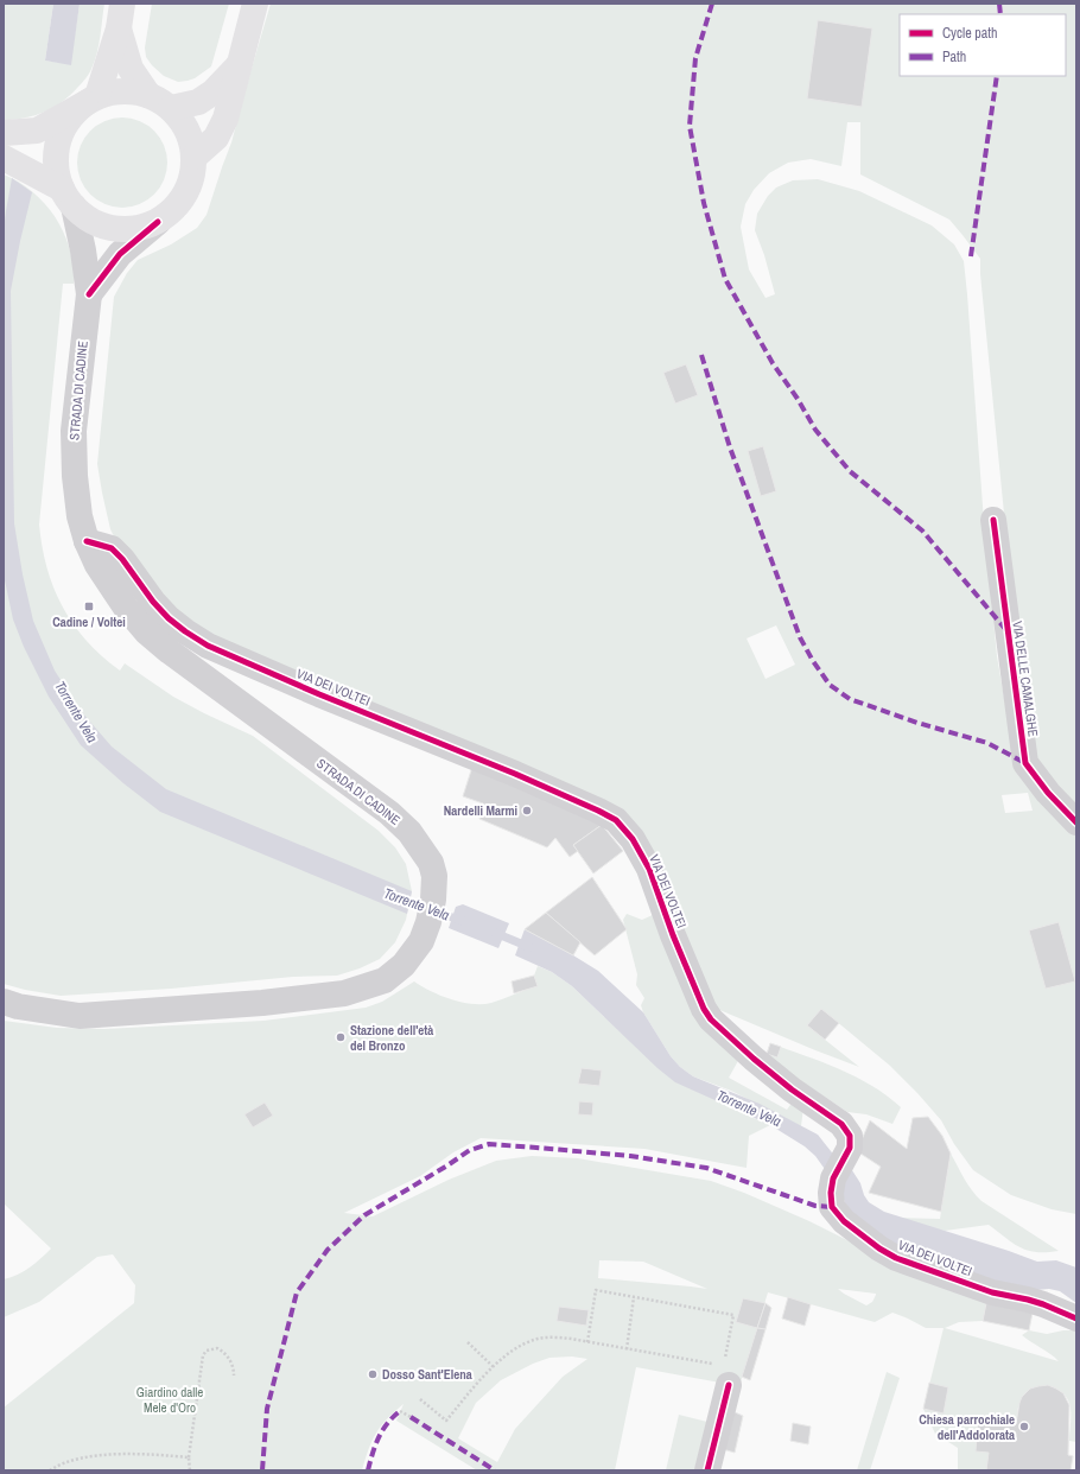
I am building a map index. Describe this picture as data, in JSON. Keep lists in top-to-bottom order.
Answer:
{
  "streets": {
    "street": ["STRADA DI CADINE", "VIA DELLE CAMALGHE", "VIA DEI VOLTEI"]
  },
  "crossings": [
    ["STRADA DI CADINE", "VIA DEI VOLTEI"]
  ],
  "water": ["Torrente Vela"],
  "parks": ["Giardino dalle Mele d'Oro"],
  "places": {
    "transit": ["Cadine / Voltei"],
    "other": [
      "Nardelli Marmi",
      "Stazione dell'età del Bronzo",
      "Dosso Sant'Elena",
      "Chiesa parrochiale dell'Addolorata"
    ]
  },
  "legend": ["Cycle path", "Path"]
}
